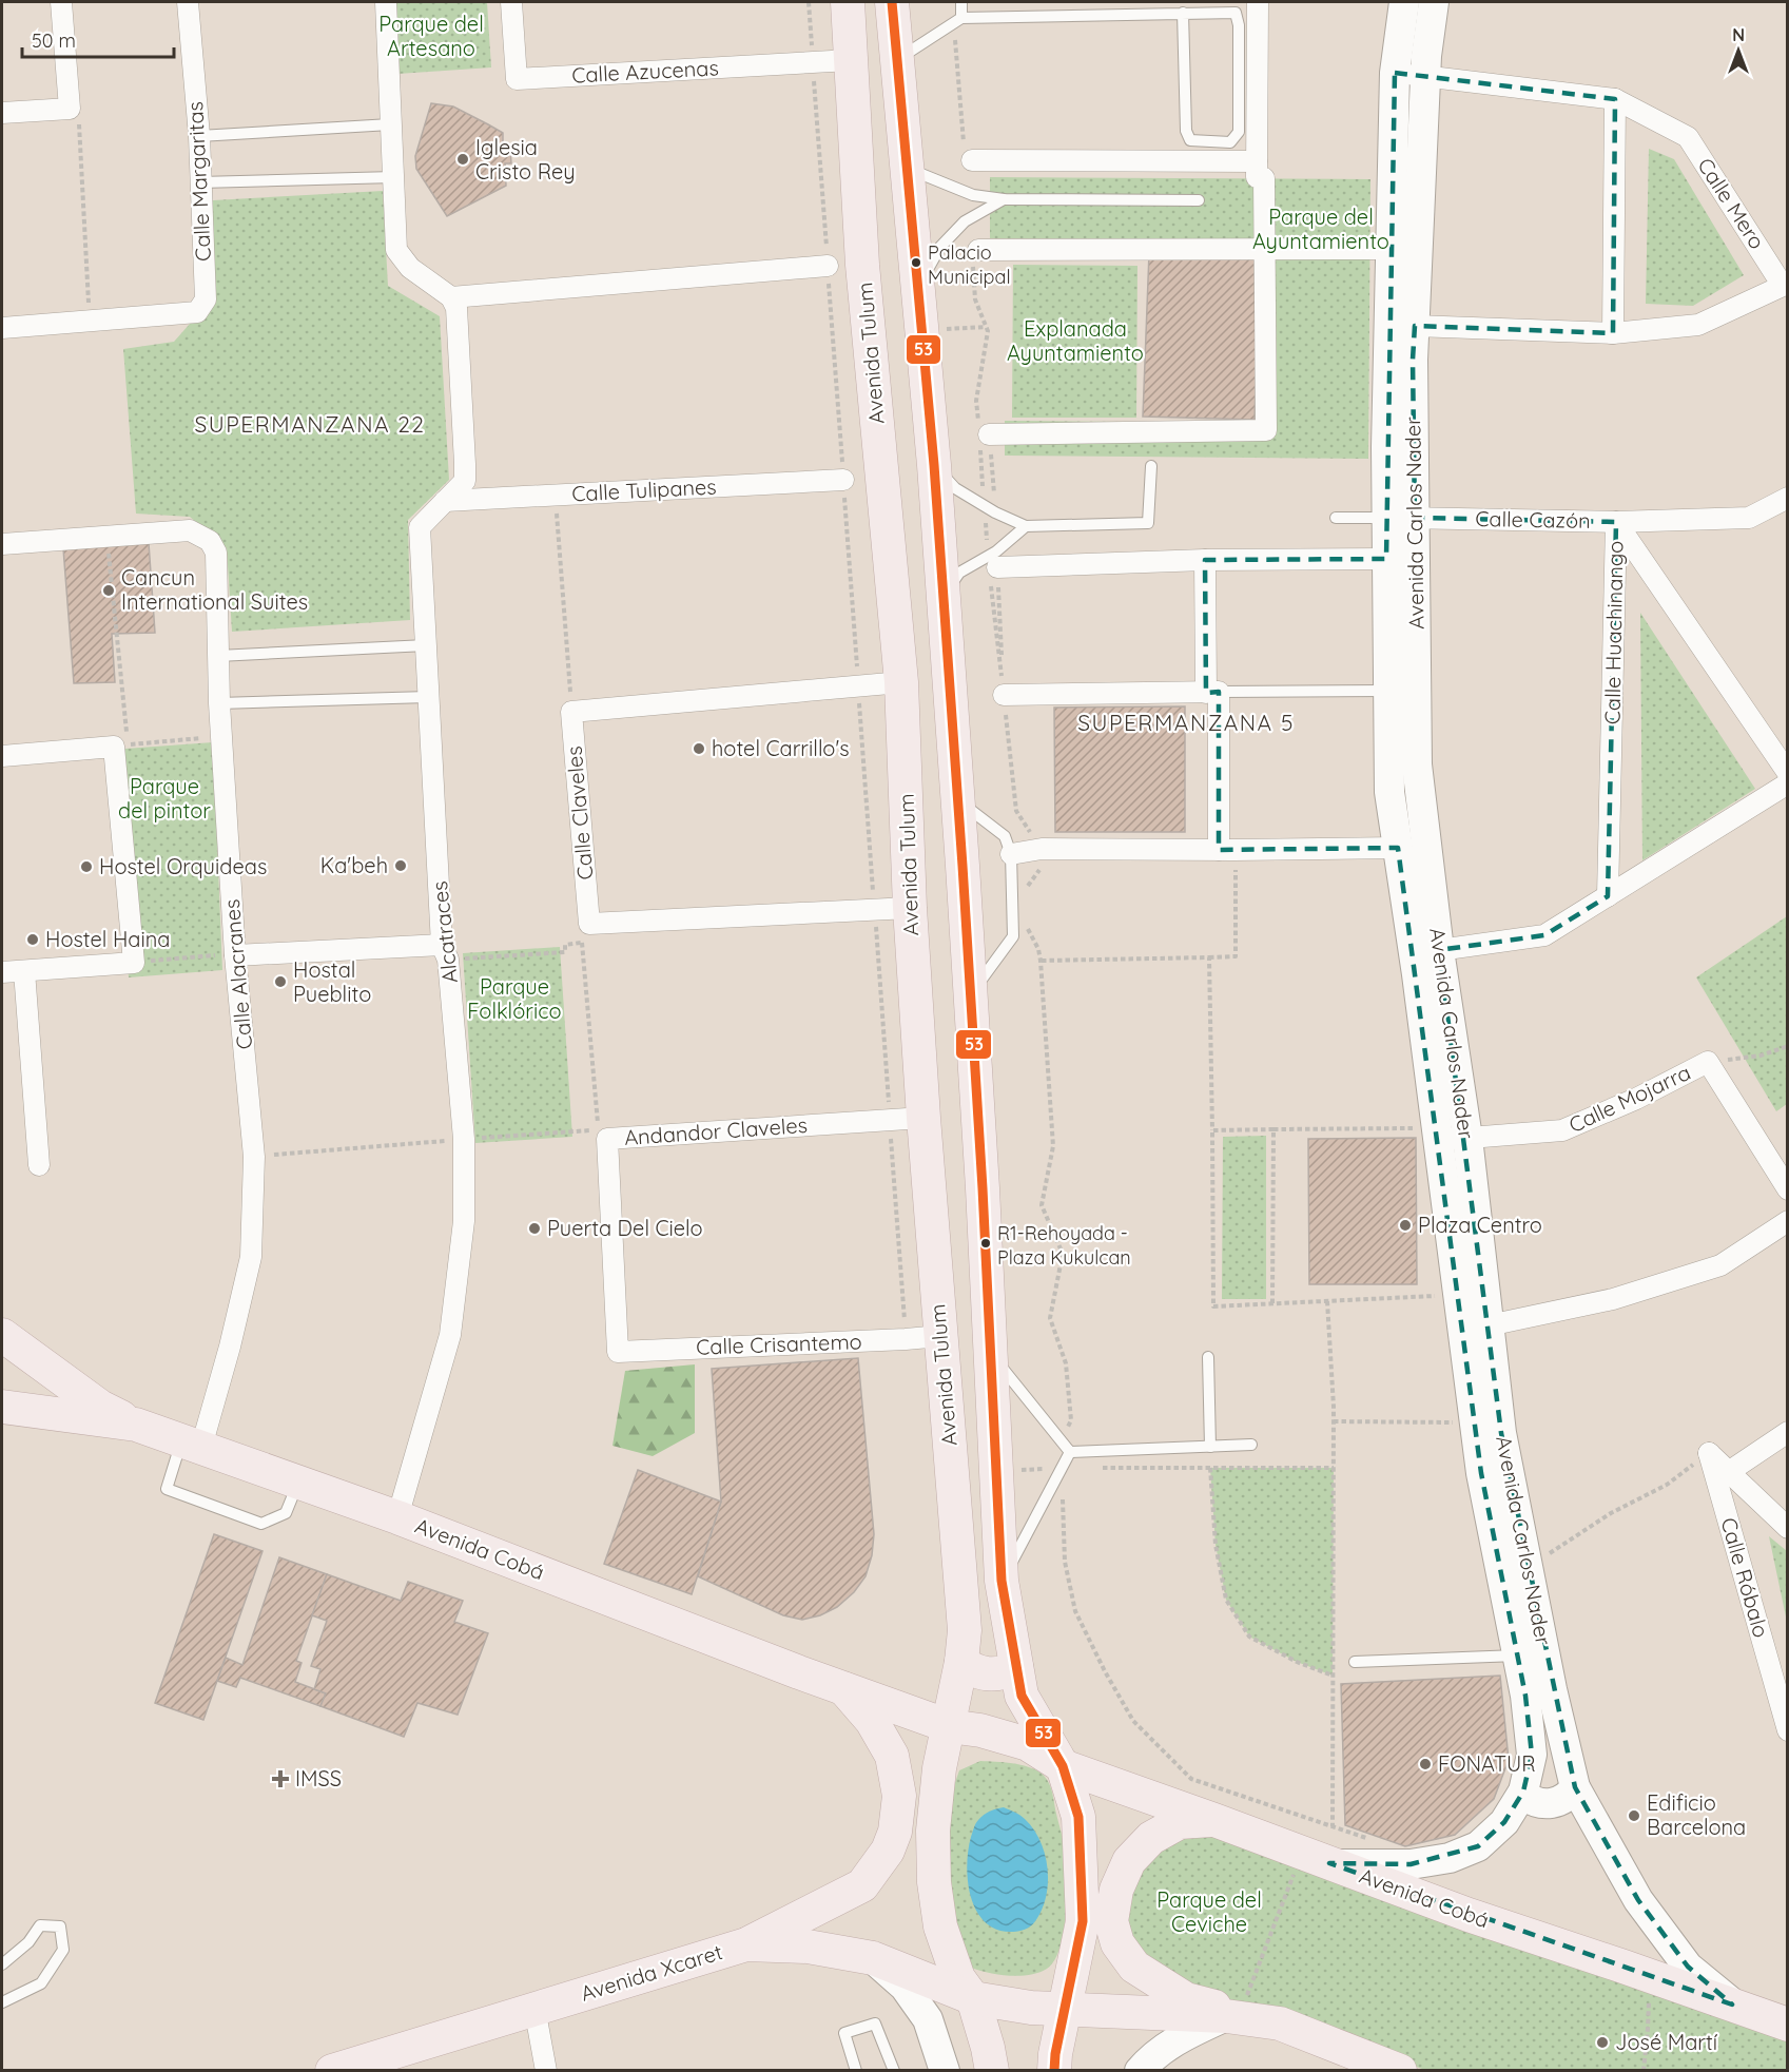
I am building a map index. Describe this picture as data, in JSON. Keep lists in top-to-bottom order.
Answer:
{
  "streets": {
    "main road": ["Avenida Tulum", "Avenida Cobá", "Avenida Xcaret"],
    "street": [
      "Calle Azucenas",
      "Calle Margaritas",
      "Calle Mero",
      "Calle Tulipanes",
      "Calle Cazón",
      "Avenida Carlos Nader",
      "Calle Huachinango",
      "Calle Claveles",
      "Alcatraces",
      "Calle Alacranes",
      "Calle Mojarra",
      "Andandor Claveles",
      "Calle Crisantemo",
      "Calle Róbalo"
    ]
  },
  "crossings": [
    ["Calle Azucenas", "Avenida Tulum"],
    ["Calle Mero", "Avenida Carlos Nader"],
    ["Avenida Tulum", "Andandor Claveles"],
    ["Avenida Tulum", "Calle Crisantemo"],
    ["Avenida Tulum", "Avenida Cobá"],
    ["Avenida Tulum", "Avenida Xcaret"],
    ["Calle Tulipanes", "Alcatraces"],
    ["Calle Cazón", "Avenida Carlos Nader"],
    ["Calle Cazón", "Calle Huachinango"],
    ["Avenida Carlos Nader", "Calle Mojarra"],
    ["Avenida Carlos Nader", "Avenida Cobá"],
    ["Alcatraces", "Avenida Cobá"],
    ["Calle Alacranes", "Avenida Cobá"],
    ["Andandor Claveles", "Calle Crisantemo"]
  ],
  "districts": ["SUPERMANZANA 22", "SUPERMANZANA 5"],
  "parks": [
    "Parque del Artesano",
    "Parque del Ayuntamiento",
    "Explanada Ayuntamiento",
    "Parque del pintor",
    "Parque Folklórico",
    "Parque del Ceviche"
  ],
  "places": {
    "other": [
      "Iglesia Cristo Rey",
      "Palacio Municipal",
      "Cancun International Suites",
      "hotel Carrillo's",
      "Ka'beh",
      "Hostel Orquideas",
      "Hostel Haina",
      "Hostal Pueblito",
      "Plaza Centro",
      "Puerta Del Cielo",
      "R1-Rehoyada - Plaza Kukulcan",
      "FONATUR",
      "Edificio Barcelona",
      "José Martí"
    ],
    "health": ["IMSS"]
  },
  "lines": ["transit line 53"],
  "scale_bar": "50 m",
  "north": "top"
}
